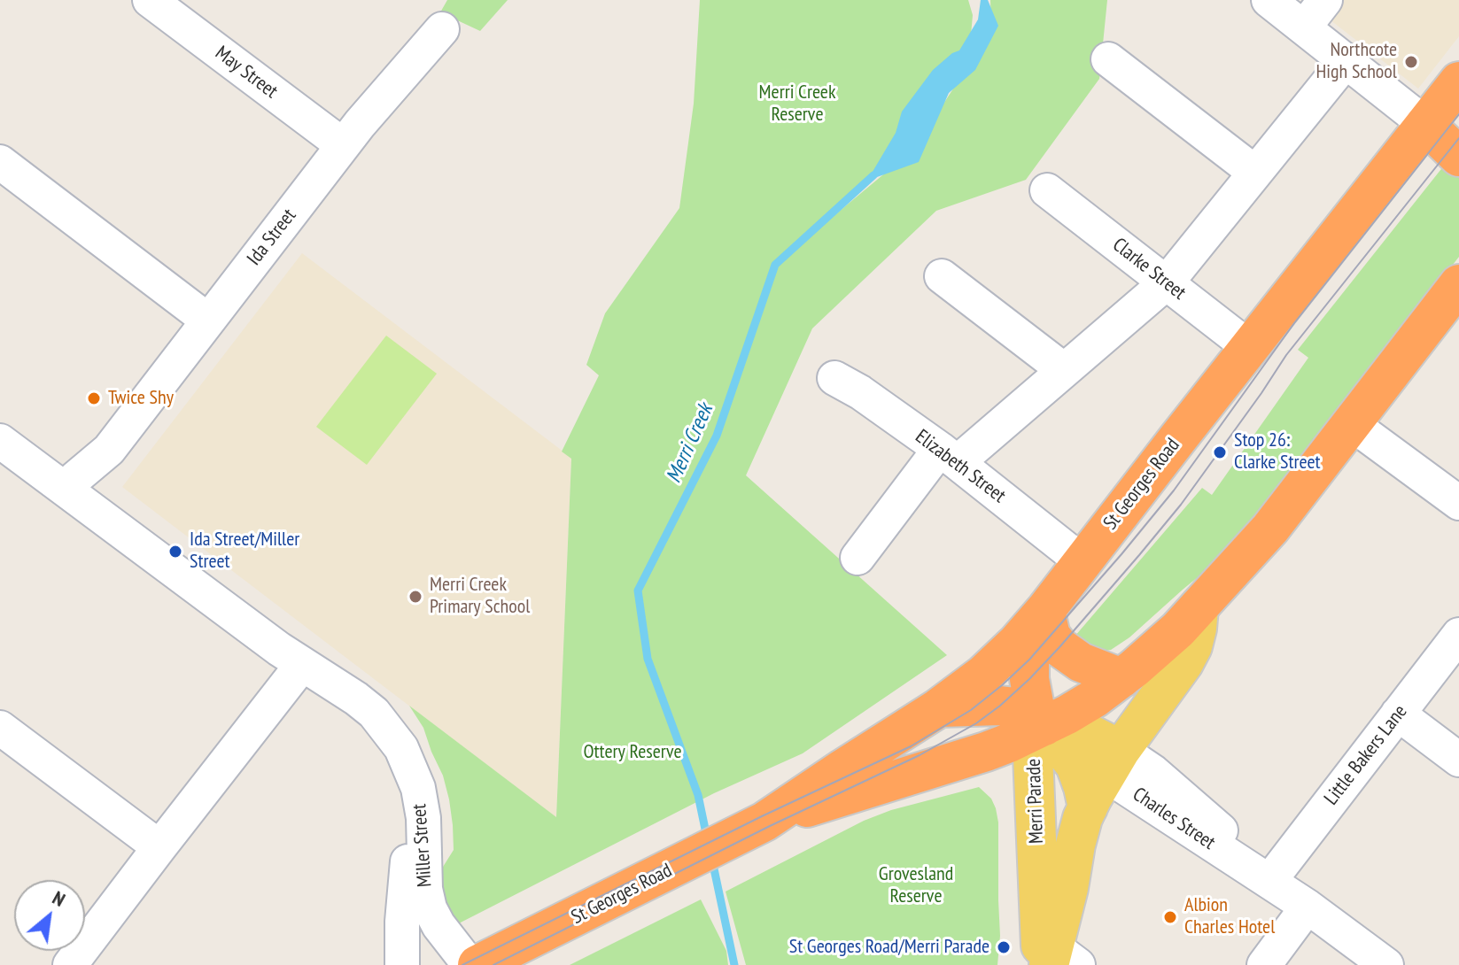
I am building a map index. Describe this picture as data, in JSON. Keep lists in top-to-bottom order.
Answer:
{
  "streets": {
    "highway": ["St Georges Road"],
    "main road": ["Merri Parade", "Charles Street"],
    "street": [
      "May Street",
      "Ida Street",
      "Clarke Street",
      "Elizabeth Street",
      "Little Bakers Lane",
      "Miller Street"
    ]
  },
  "crossings": [
    ["May Street", "Ida Street"],
    ["Ida Street", "Miller Street"],
    ["Clarke Street", "St Georges Road"],
    ["Elizabeth Street", "St Georges Road"],
    ["St Georges Road", "Merri Parade"],
    ["St Georges Road", "Charles Street"],
    ["Little Bakers Lane", "Charles Street"],
    ["Merri Parade", "Charles Street"]
  ],
  "water": ["Merri Creek"],
  "parks": ["Merri Creek Reserve", "Ottery Reserve", "Grovesland Reserve"],
  "places": [
    "Northcote High School",
    "Twice Shy",
    "Stop 26: Clarke Street",
    "Ida Street/Miller Street",
    "Merri Creek Primary School",
    "Albion Charles Hotel",
    "St Georges Road/Merri Parade"
  ],
  "north": "top right"
}
